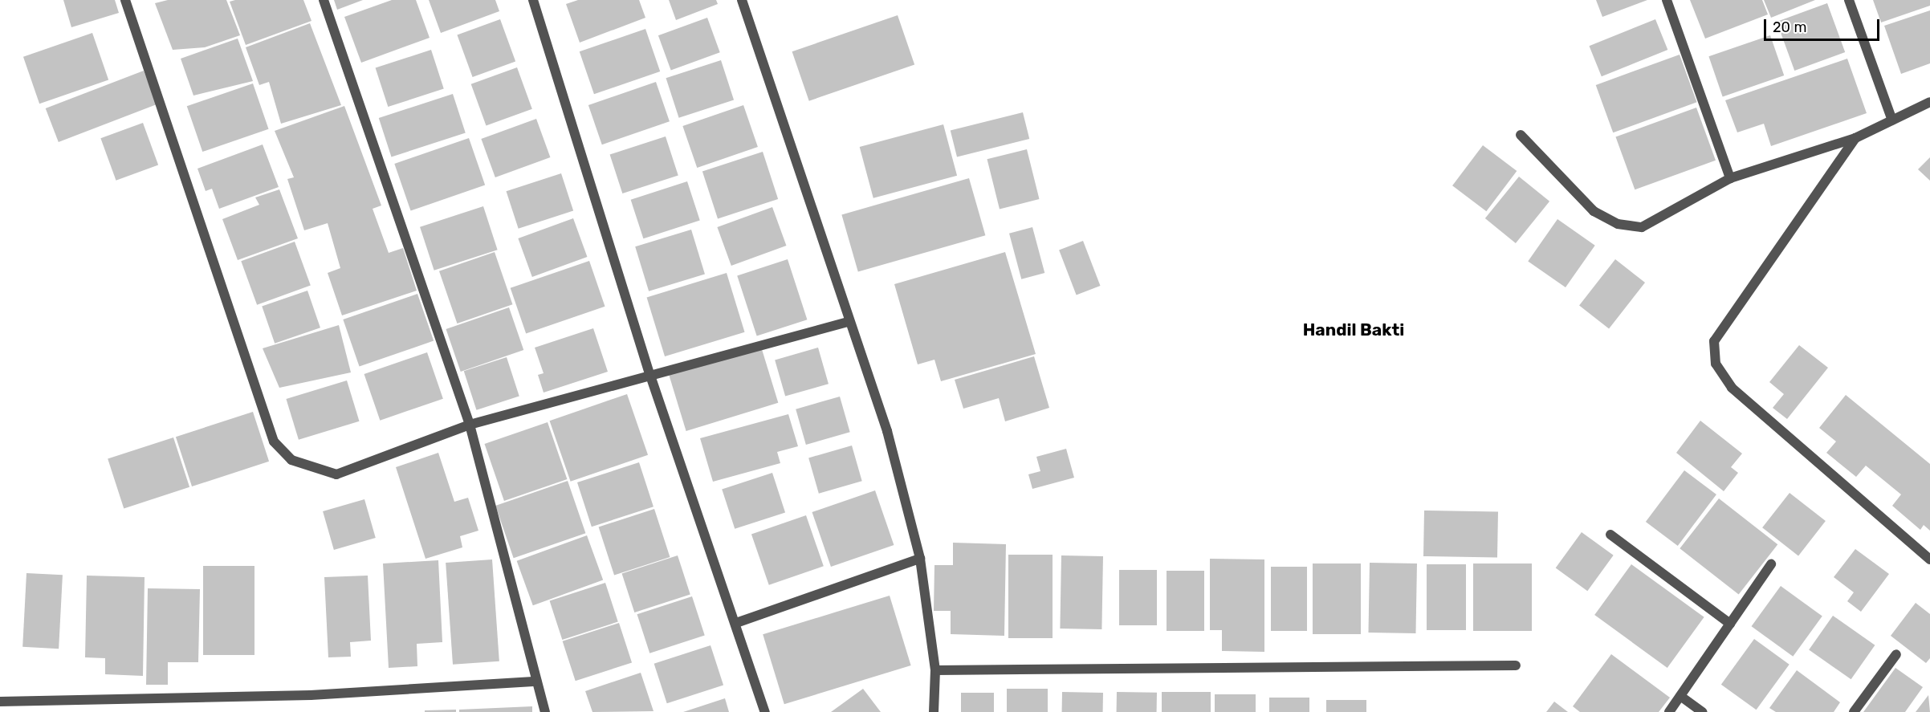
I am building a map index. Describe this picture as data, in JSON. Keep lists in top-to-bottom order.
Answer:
{
  "districts": ["Handil Bakti"],
  "scale_bar": "20 m"
}
